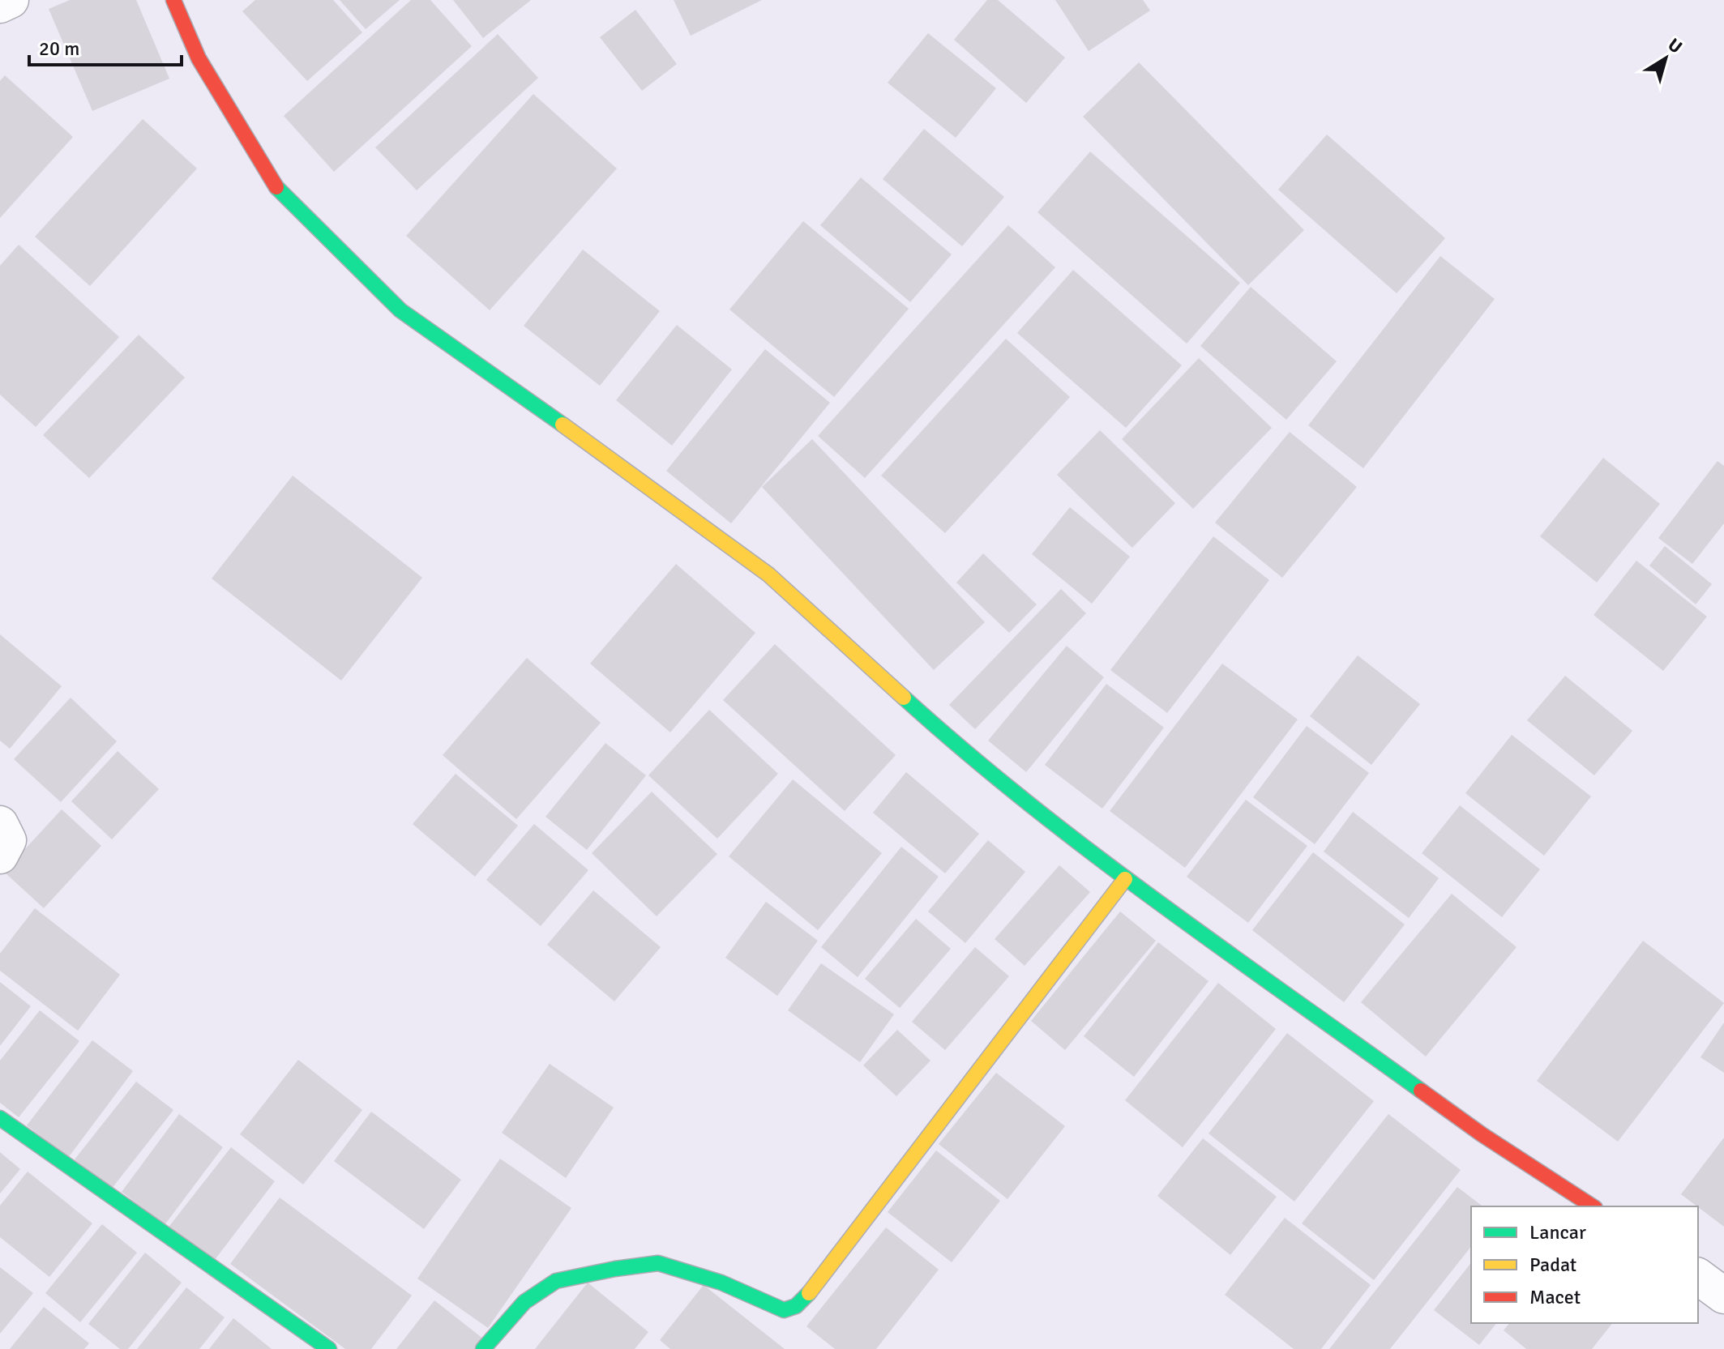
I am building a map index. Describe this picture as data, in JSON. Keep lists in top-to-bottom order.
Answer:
{
  "legend": ["Lancar", "Padat", "Macet"],
  "scale_bar": "20 m",
  "north": "top right"
}
